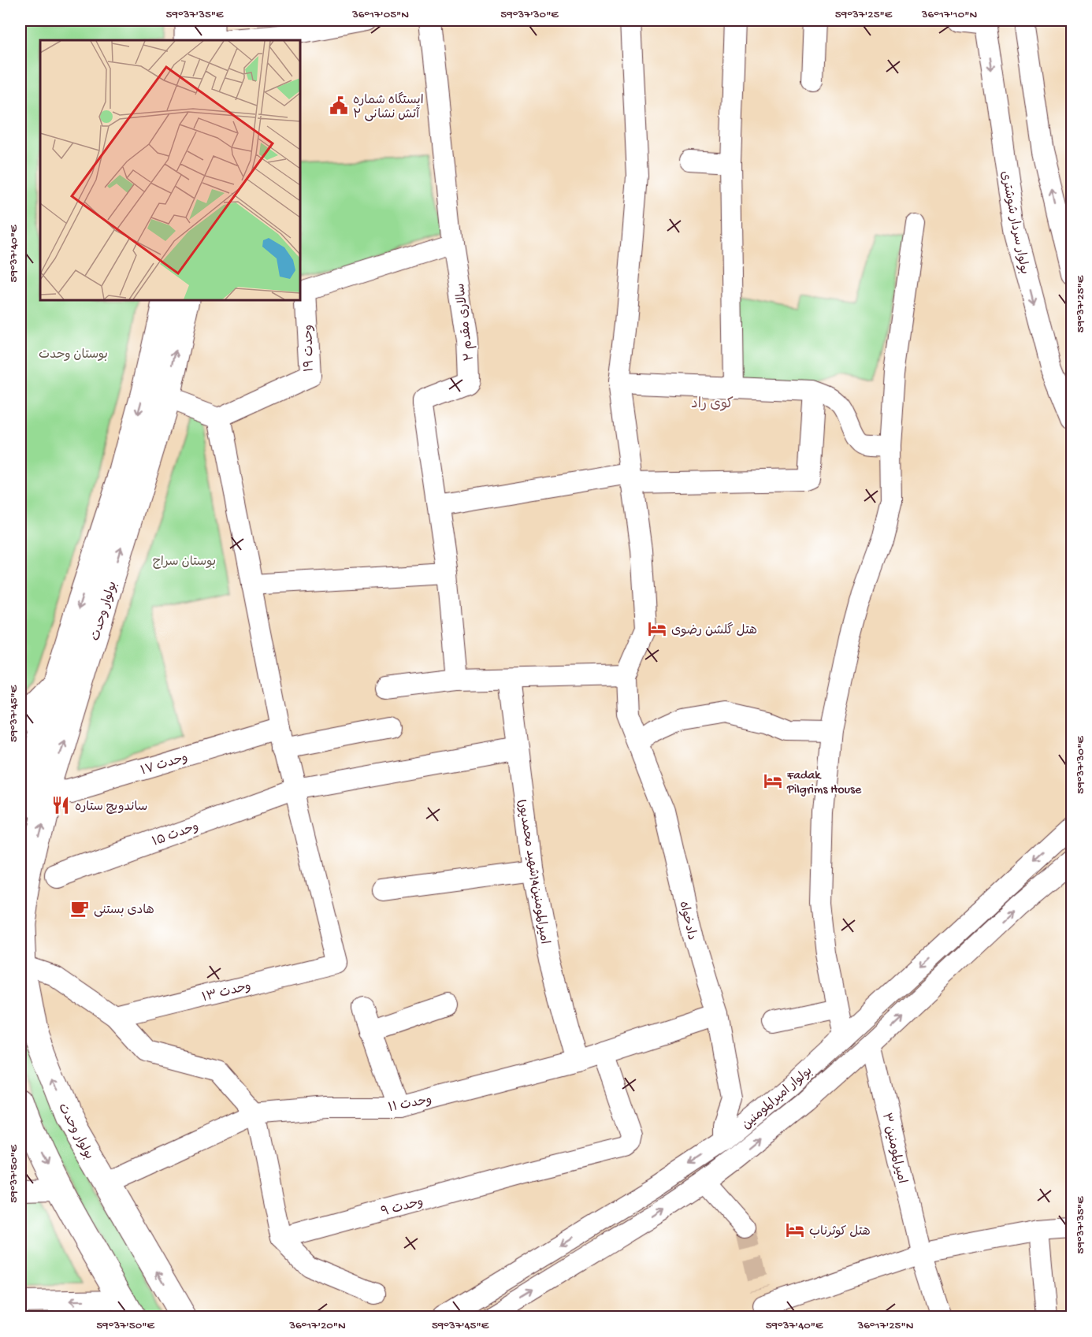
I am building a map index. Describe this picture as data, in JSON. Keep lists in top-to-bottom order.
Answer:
{
  "streets": {
    "main road": ["بولوار وحدت"],
    "street": [
      "بولوار سردار شوشتری",
      "سالاری مقدم ۲",
      "وحدت ۱۹",
      "وحدت ۱۷",
      "وحدت ۱۵",
      "امیرالمومنین4(شهید محمدپور)",
      "دادخواه",
      "وحدت ۱۳",
      "بولوار امیرالمومنین",
      "وحدت ۱۱",
      "امیرالمومنین ۳",
      "وحدت ۹"
    ]
  },
  "crossings": [
    ["سالاری مقدم ۲", "وحدت ۱۹"],
    ["بولوار وحدت", "وحدت ۱۷"],
    ["بولوار وحدت", "وحدت ۱۱"],
    ["وحدت ۱۵", "امیرالمومنین4(شهید محمدپور)"],
    ["وحدت ۱۵", "وحدت ۱۳"],
    ["امیرالمومنین4(شهید محمدپور)", "وحدت ۱۱"],
    ["دادخواه", "وحدت ۱۱"],
    ["بولوار امیرالمومنین", "امیرالمومنین ۳"],
    ["وحدت ۱۱", "وحدت ۹"]
  ],
  "districts": ["کوی راد"],
  "parks": ["بوستان وحدت", "بوستان سراج"],
  "places": {
    "public building": ["ایستگاه شماره ۲ آتش نشانی"],
    "hotel": ["هتل گلشن رضوی", "Fadak Pilgrims House", "هتل کوثرناب"],
    "restaurant": ["ساندویچ ستاره"],
    "cafe": ["هادی بستنی"]
  },
  "coordinates": [
    "59°37'35\"E",
    "36°17'05\"N",
    "59°37'30\"E",
    "59°37'25\"E",
    "36°17'10\"N",
    "59°37'40\"E",
    "59°37'45\"E",
    "59°37'50\"E",
    "36°17'20\"N",
    "36°17'25\"N"
  ]
}
